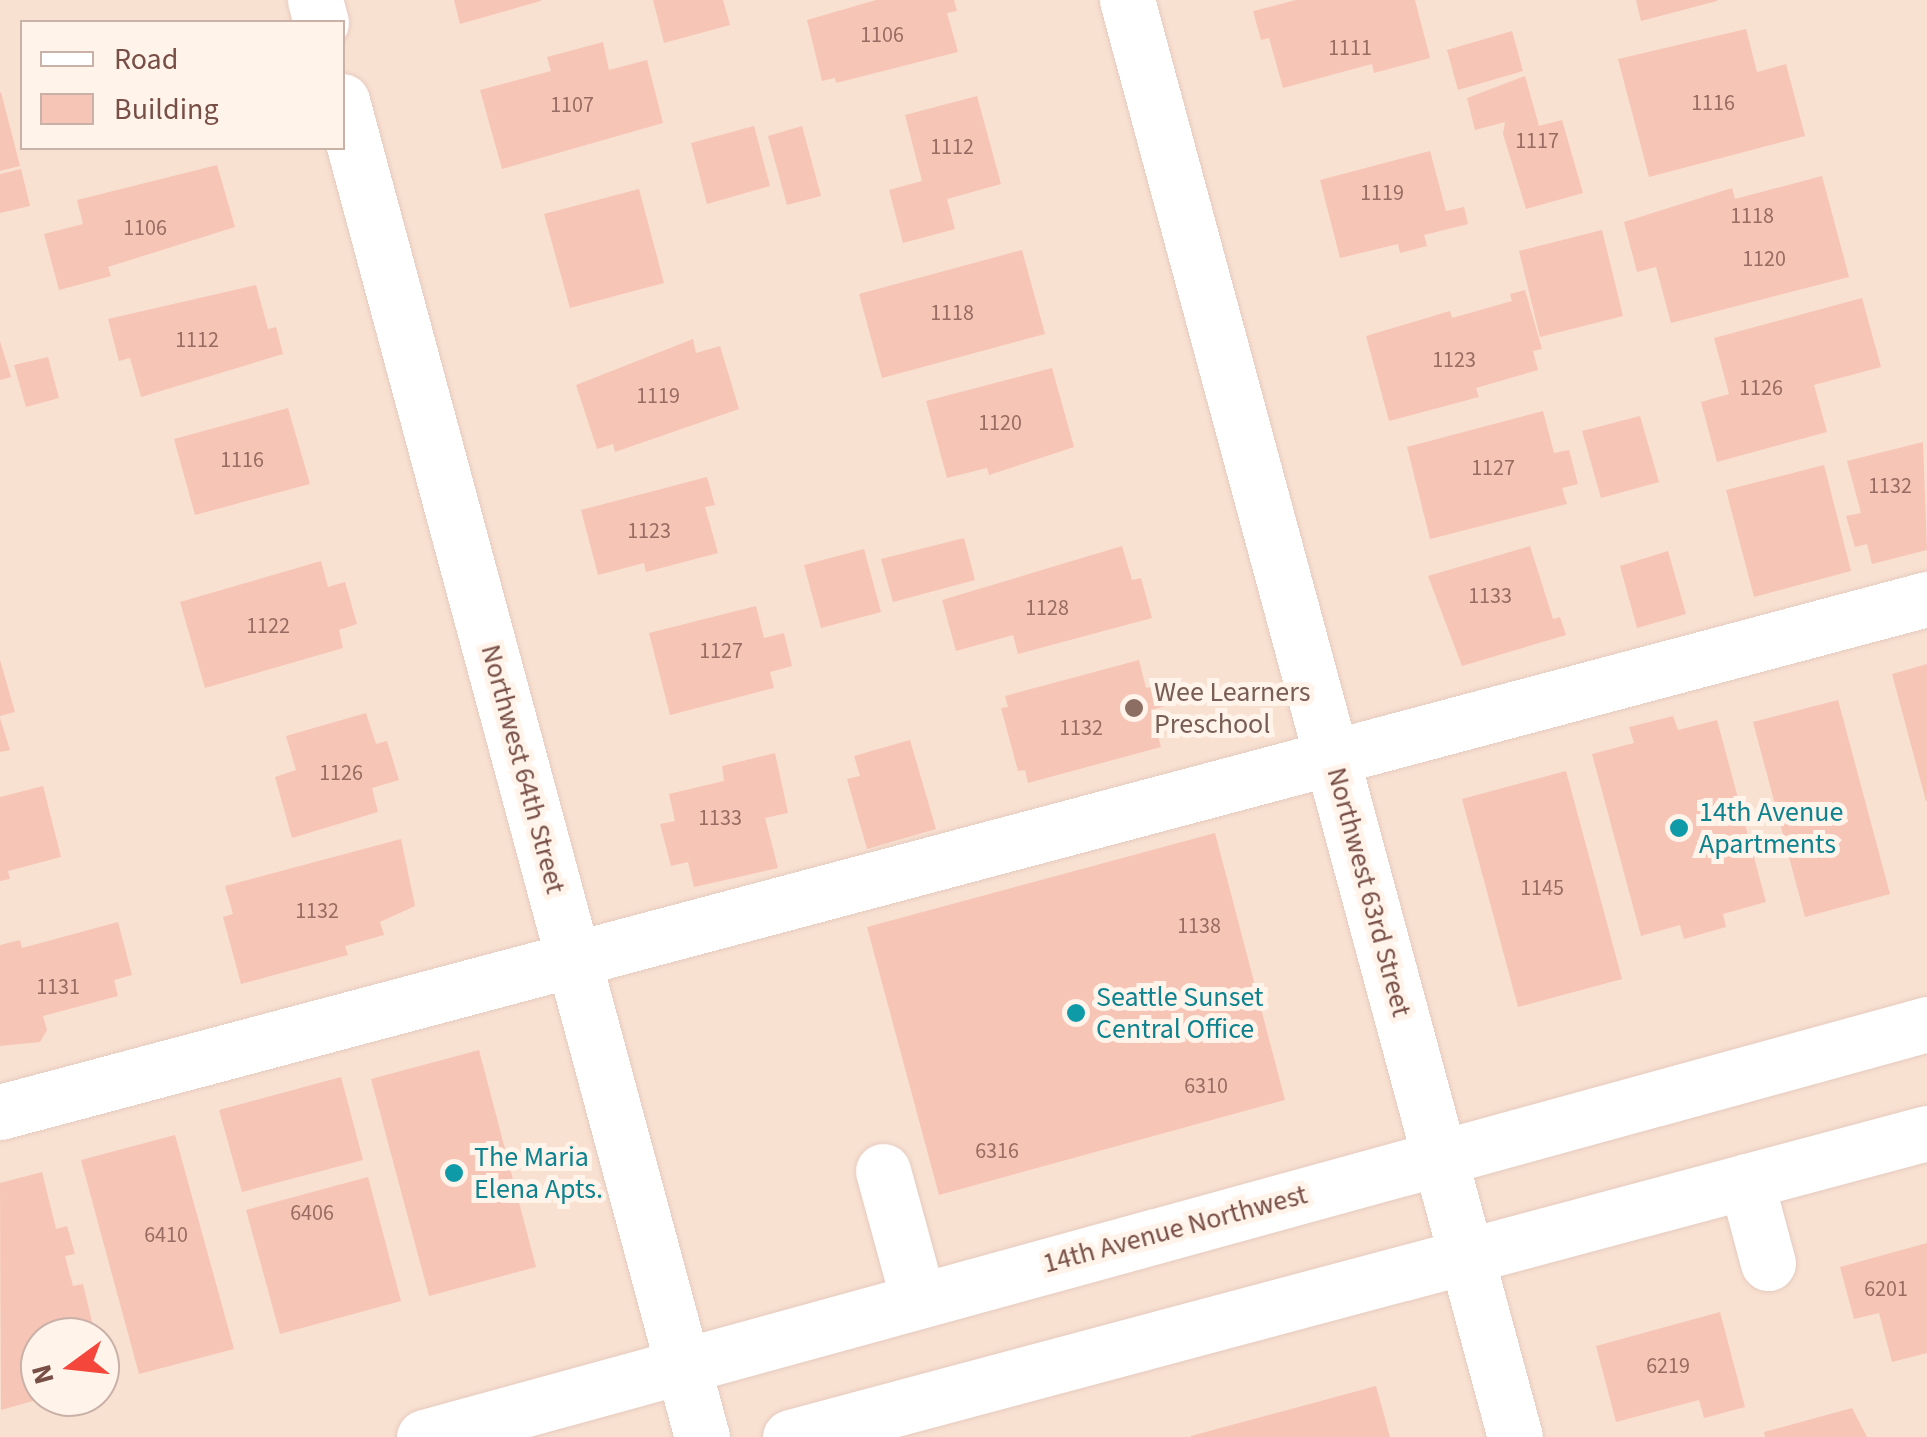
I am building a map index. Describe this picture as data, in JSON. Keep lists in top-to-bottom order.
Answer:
{
  "streets": {
    "street": ["Northwest 64th Street", "Northwest 63rd Street", "14th Avenue Northwest"]
  },
  "crossings": [
    ["Northwest 64th Street", "14th Avenue Northwest"],
    ["Northwest 63rd Street", "14th Avenue Northwest"]
  ],
  "places": [
    "Wee Learners Preschool",
    "14th Avenue Apartments",
    "Seattle Sunset Central Office",
    "The Maria Elena Apts."
  ],
  "house_numbers": [
    "1106",
    "1111",
    "1116",
    "1107",
    "1117",
    "1112",
    "1119",
    "1118",
    "1106",
    "1120",
    "1118",
    "1112",
    "1123",
    "1126",
    "1119",
    "1120",
    "1116",
    "1127",
    "1132",
    "1123",
    "1133",
    "1128",
    "1122",
    "1127",
    "1132",
    "1126",
    "1133",
    "1145",
    "1132",
    "1138",
    "1131",
    "6310",
    "6316",
    "6406",
    "6410",
    "6201",
    "6219"
  ],
  "legend": ["Road", "Building"],
  "north": "left"
}
